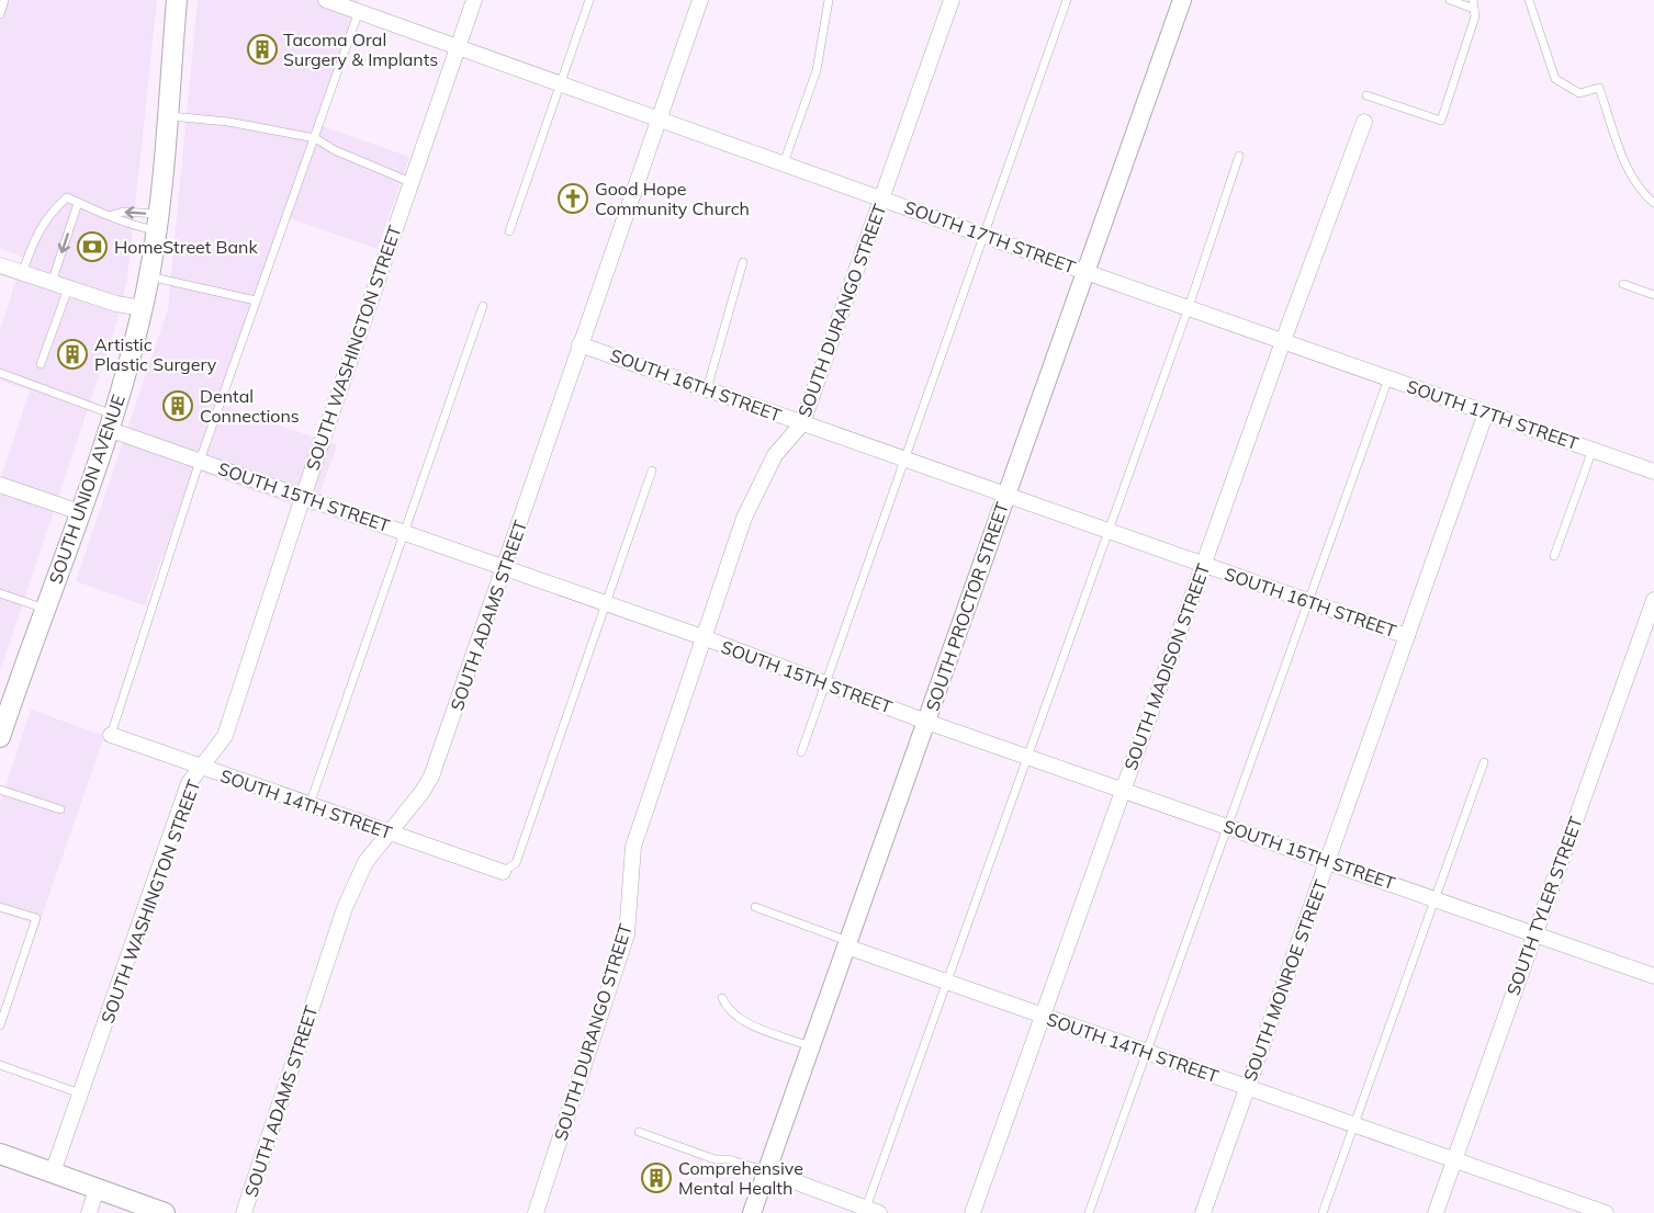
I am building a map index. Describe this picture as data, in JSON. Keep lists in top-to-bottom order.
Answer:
{
  "streets": {
    "main road": ["SOUTH UNION AVENUE"],
    "street": [
      "SOUTH 17TH STREET",
      "SOUTH DURANGO STREET",
      "SOUTH WASHINGTON STREET",
      "SOUTH 16TH STREET",
      "SOUTH 15TH STREET",
      "SOUTH PROCTOR STREET",
      "SOUTH ADAMS STREET",
      "SOUTH MADISON STREET",
      "SOUTH 14TH STREET",
      "SOUTH TYLER STREET",
      "SOUTH MONROE STREET"
    ]
  },
  "crossings": [
    ["SOUTH 17TH STREET", "SOUTH DURANGO STREET"],
    ["SOUTH 17TH STREET", "SOUTH WASHINGTON STREET"],
    ["SOUTH 17TH STREET", "SOUTH PROCTOR STREET"],
    ["SOUTH 17TH STREET", "SOUTH ADAMS STREET"],
    ["SOUTH 17TH STREET", "SOUTH MADISON STREET"],
    ["SOUTH 17TH STREET", "SOUTH MONROE STREET"],
    ["SOUTH DURANGO STREET", "SOUTH 16TH STREET"],
    ["SOUTH DURANGO STREET", "SOUTH 15TH STREET"],
    ["SOUTH WASHINGTON STREET", "SOUTH 15TH STREET"],
    ["SOUTH WASHINGTON STREET", "SOUTH 14TH STREET"],
    ["SOUTH 16TH STREET", "SOUTH PROCTOR STREET"],
    ["SOUTH 16TH STREET", "SOUTH ADAMS STREET"],
    ["SOUTH 16TH STREET", "SOUTH MADISON STREET"],
    ["SOUTH 16TH STREET", "SOUTH MONROE STREET"],
    ["SOUTH UNION AVENUE", "SOUTH 15TH STREET"],
    ["SOUTH 15TH STREET", "SOUTH PROCTOR STREET"],
    ["SOUTH 15TH STREET", "SOUTH ADAMS STREET"],
    ["SOUTH 15TH STREET", "SOUTH MADISON STREET"],
    ["SOUTH 15TH STREET", "SOUTH TYLER STREET"],
    ["SOUTH 15TH STREET", "SOUTH MONROE STREET"],
    ["SOUTH PROCTOR STREET", "SOUTH 14TH STREET"],
    ["SOUTH ADAMS STREET", "SOUTH 14TH STREET"],
    ["SOUTH MADISON STREET", "SOUTH 14TH STREET"],
    ["SOUTH 14TH STREET", "SOUTH TYLER STREET"],
    ["SOUTH 14TH STREET", "SOUTH MONROE STREET"]
  ],
  "places": {
    "building": [
      "Tacoma Oral Surgery & Implants",
      "Artistic Plastic Surgery",
      "Dental Connections",
      "Comprehensive Mental Health"
    ],
    "church": ["Good Hope Community Church"],
    "bank": ["HomeStreet Bank"]
  }
}
